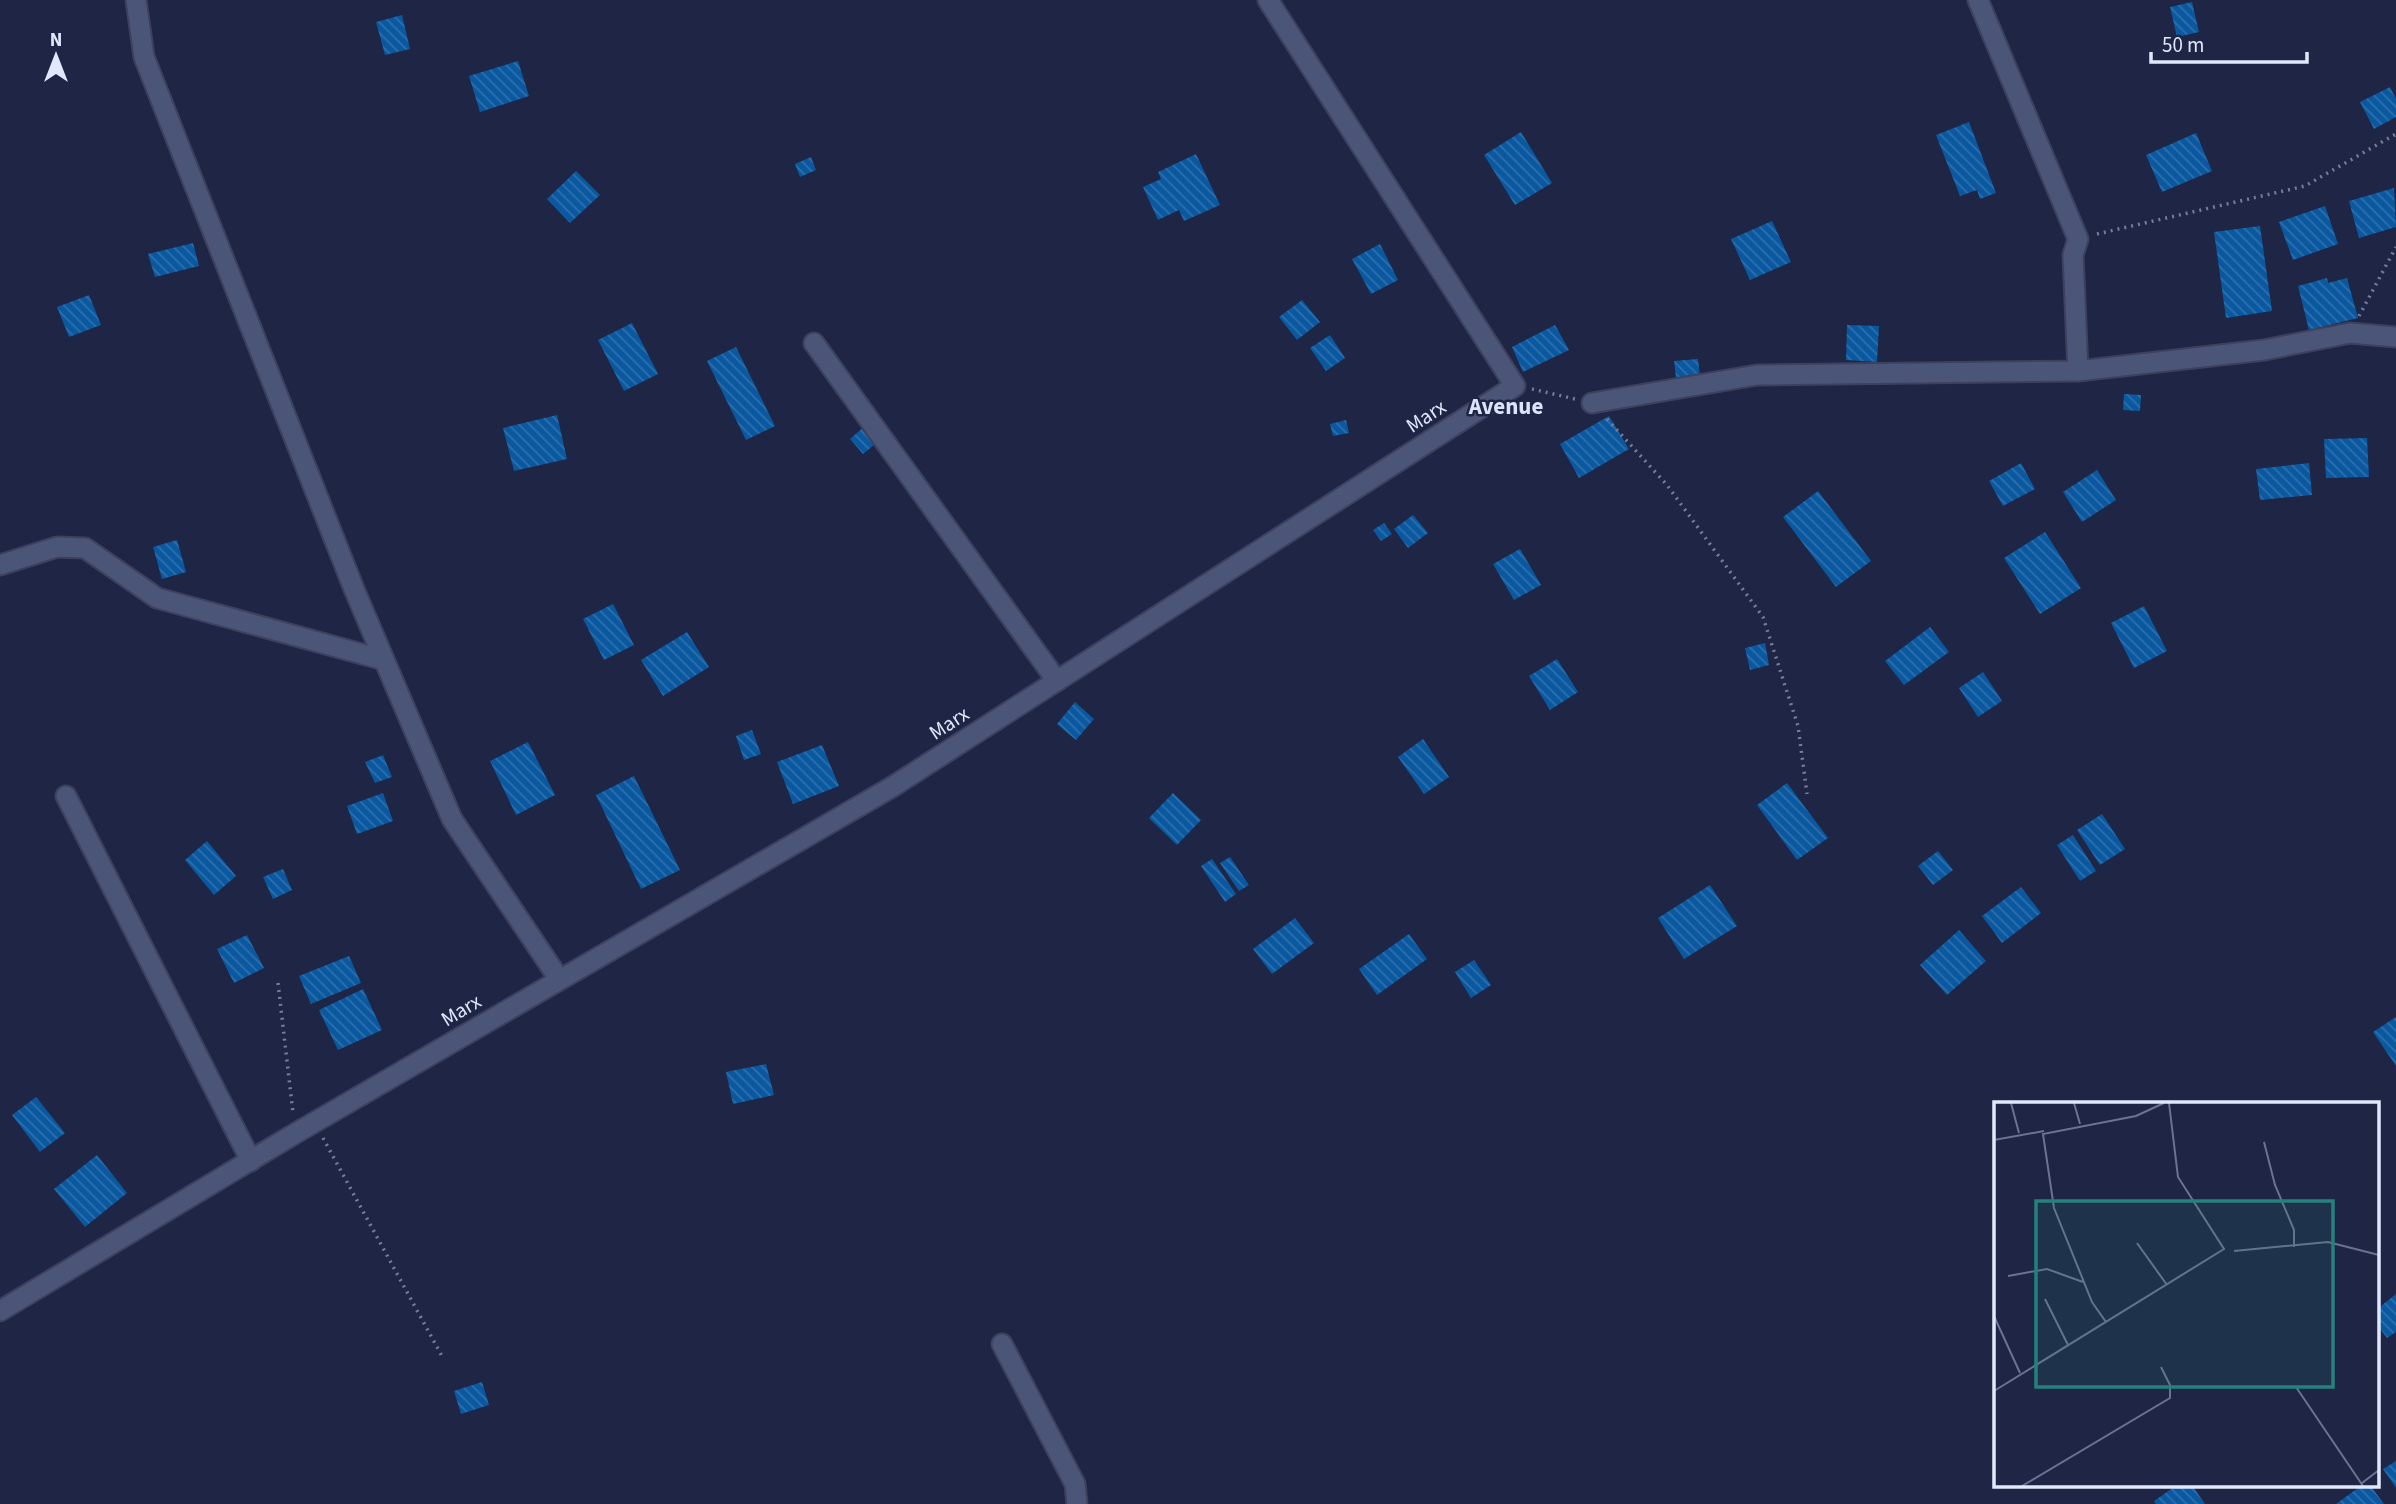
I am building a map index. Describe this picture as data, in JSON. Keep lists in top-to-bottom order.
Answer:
{
  "streets": {
    "street": ["Marx"]
  },
  "districts": ["Avenue"],
  "scale_bar": "50 m",
  "north": "top"
}
